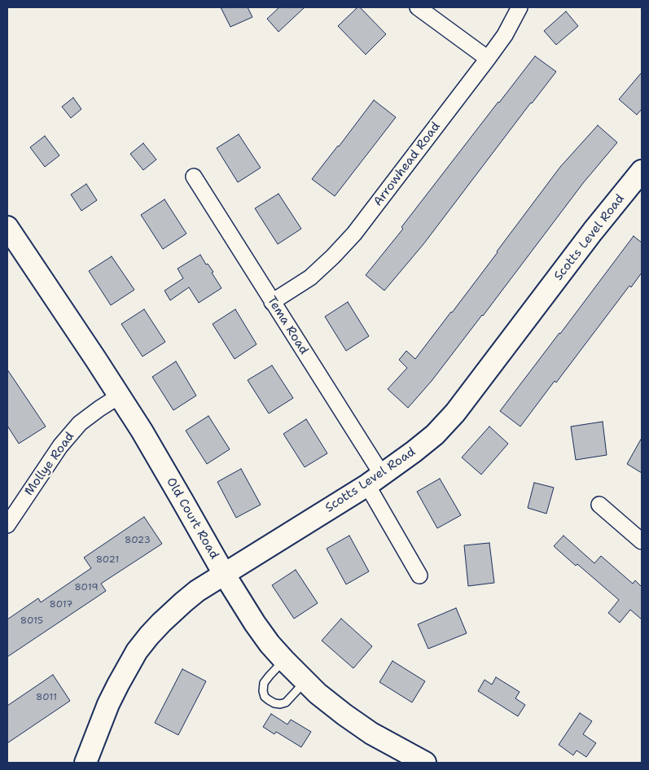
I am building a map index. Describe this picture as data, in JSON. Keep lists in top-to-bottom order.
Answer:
{
  "streets": {
    "main road": ["Scotts Level Road", "Old Court Road"],
    "street": ["Arrowhead Road", "Tema Road", "Mollye Road"]
  },
  "crossings": [
    ["Arrowhead Road", "Tema Road"],
    ["Scotts Level Road", "Tema Road"],
    ["Scotts Level Road", "Old Court Road"],
    ["Mollye Road", "Old Court Road"]
  ],
  "house_numbers": [
    "8023",
    "8021",
    "8019",
    "8017",
    "8015",
    "8011"
  ]
}
